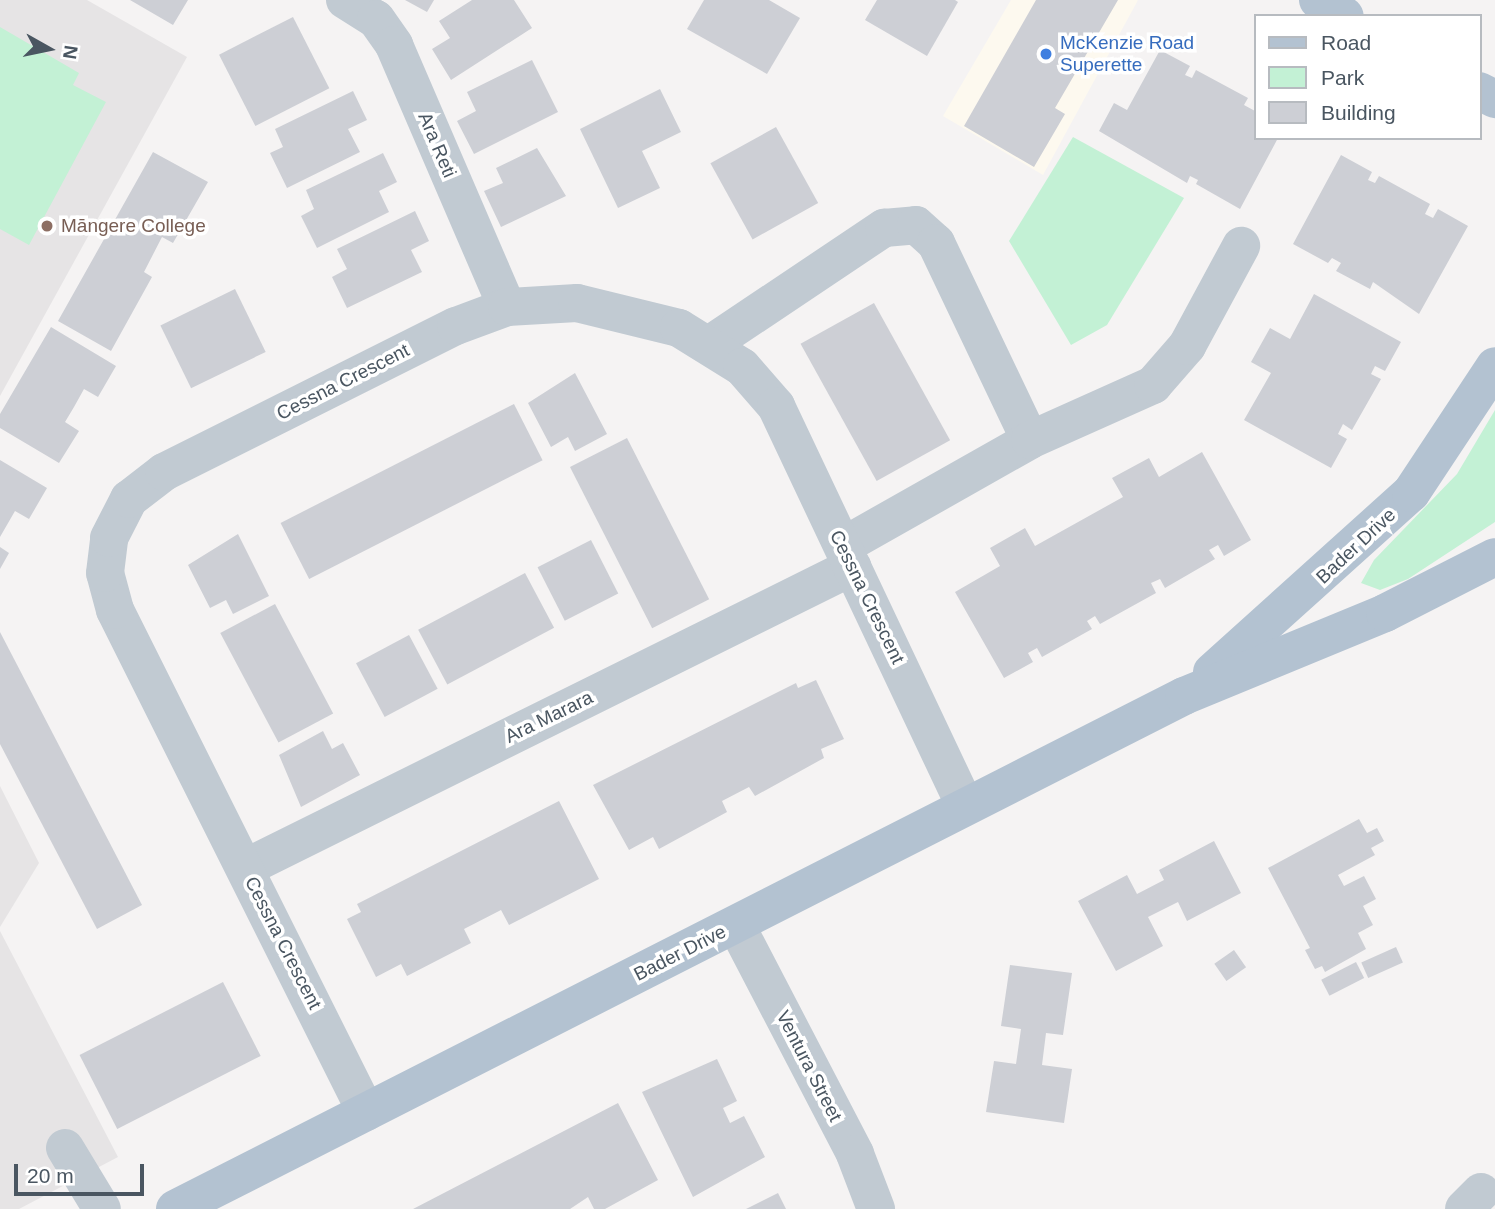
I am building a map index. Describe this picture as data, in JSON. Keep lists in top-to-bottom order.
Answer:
{
  "streets": {
    "main road": ["Bader Drive"],
    "street": [
      "Ara Reti",
      "Cessna Crescent",
      "Ara Marara",
      "Ventura Street"
    ]
  },
  "crossings": [
    ["Ara Reti", "Cessna Crescent"],
    ["Cessna Crescent", "Bader Drive"],
    ["Cessna Crescent", "Ara Marara"],
    ["Bader Drive", "Ventura Street"]
  ],
  "places": ["McKenzie Road Superette", "Māngere College"],
  "legend": ["Road", "Park", "Building"],
  "scale_bar": "20 m",
  "north": "right"
}
